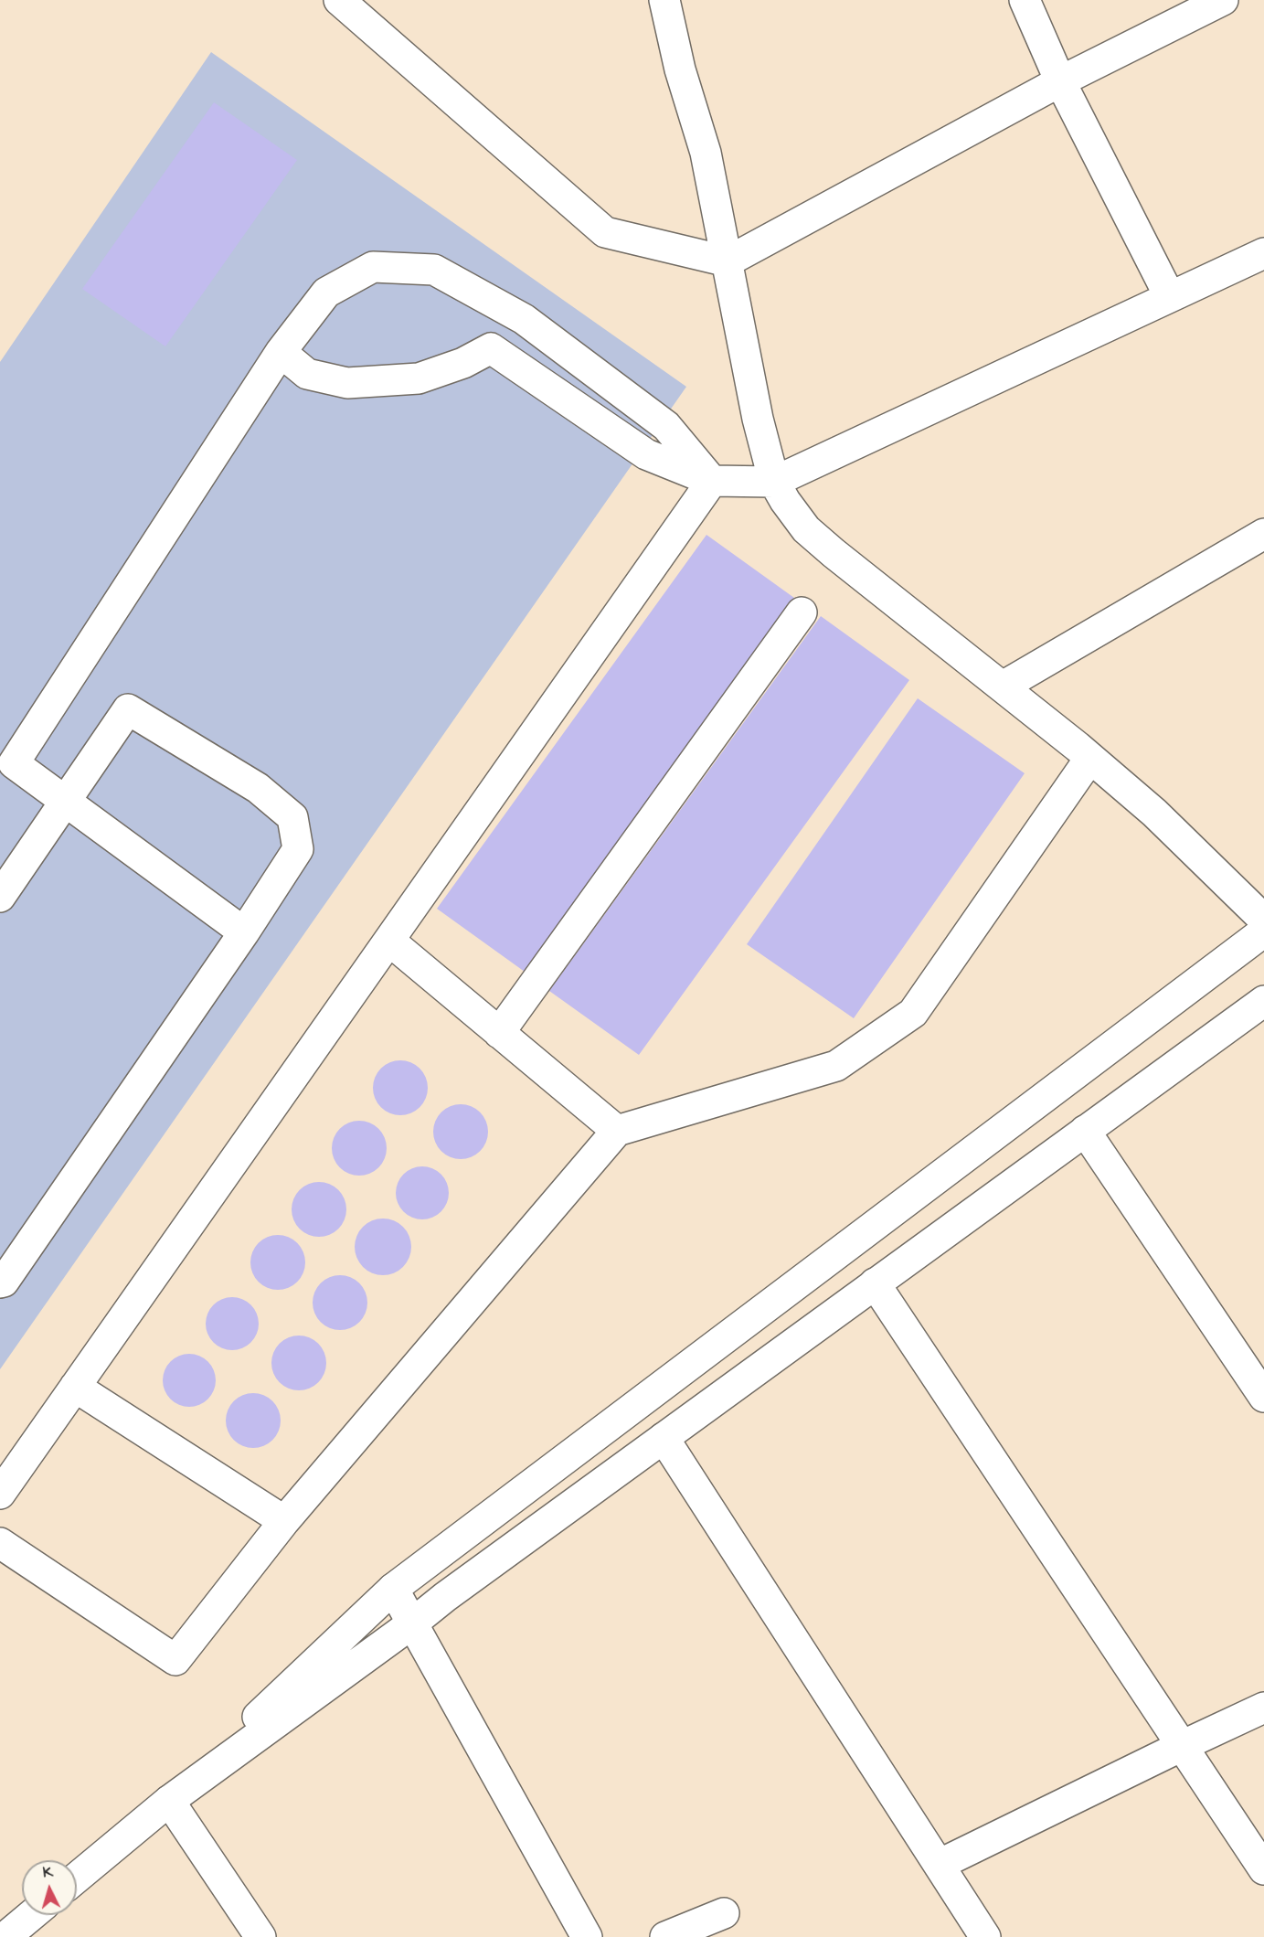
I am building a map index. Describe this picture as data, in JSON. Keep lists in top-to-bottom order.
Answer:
{
  "north": "top"
}
